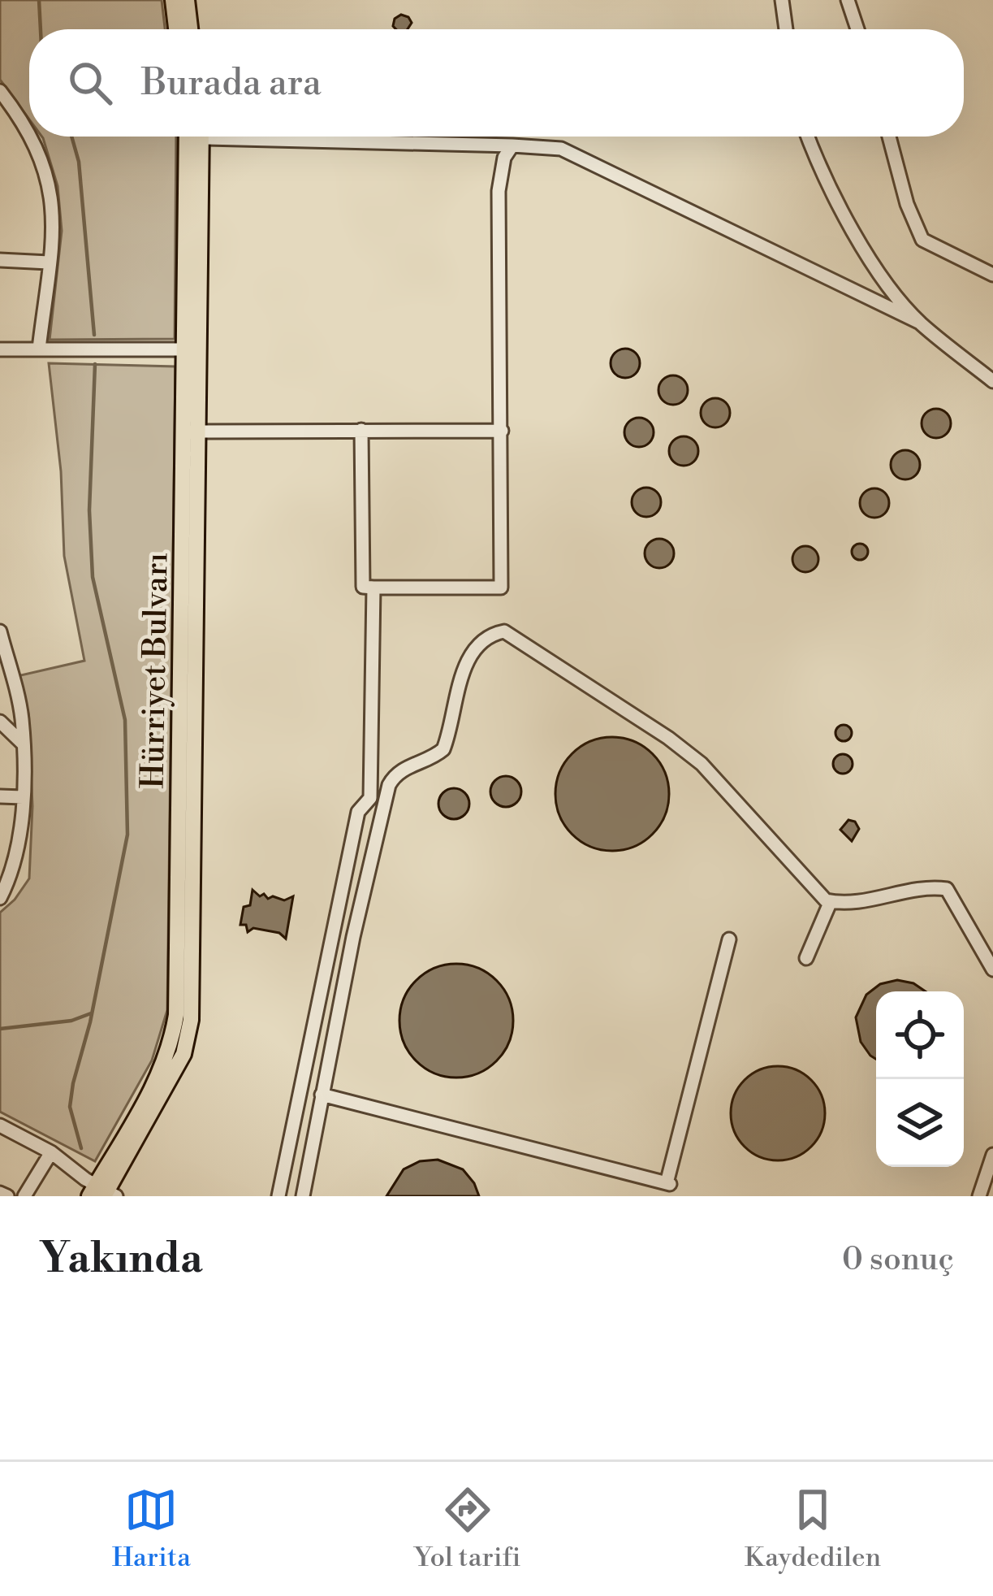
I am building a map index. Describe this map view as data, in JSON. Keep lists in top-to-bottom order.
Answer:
{
  "streets": {
    "main road": ["Hürriyet Bulvarı"]
  },
  "page": {
    "search": "Burada ara",
    "heading": ["Yakında", "0 sonuç"],
    "nav": ["Harita", "Yol tarifi", "Kaydedilen"]
  }
}
